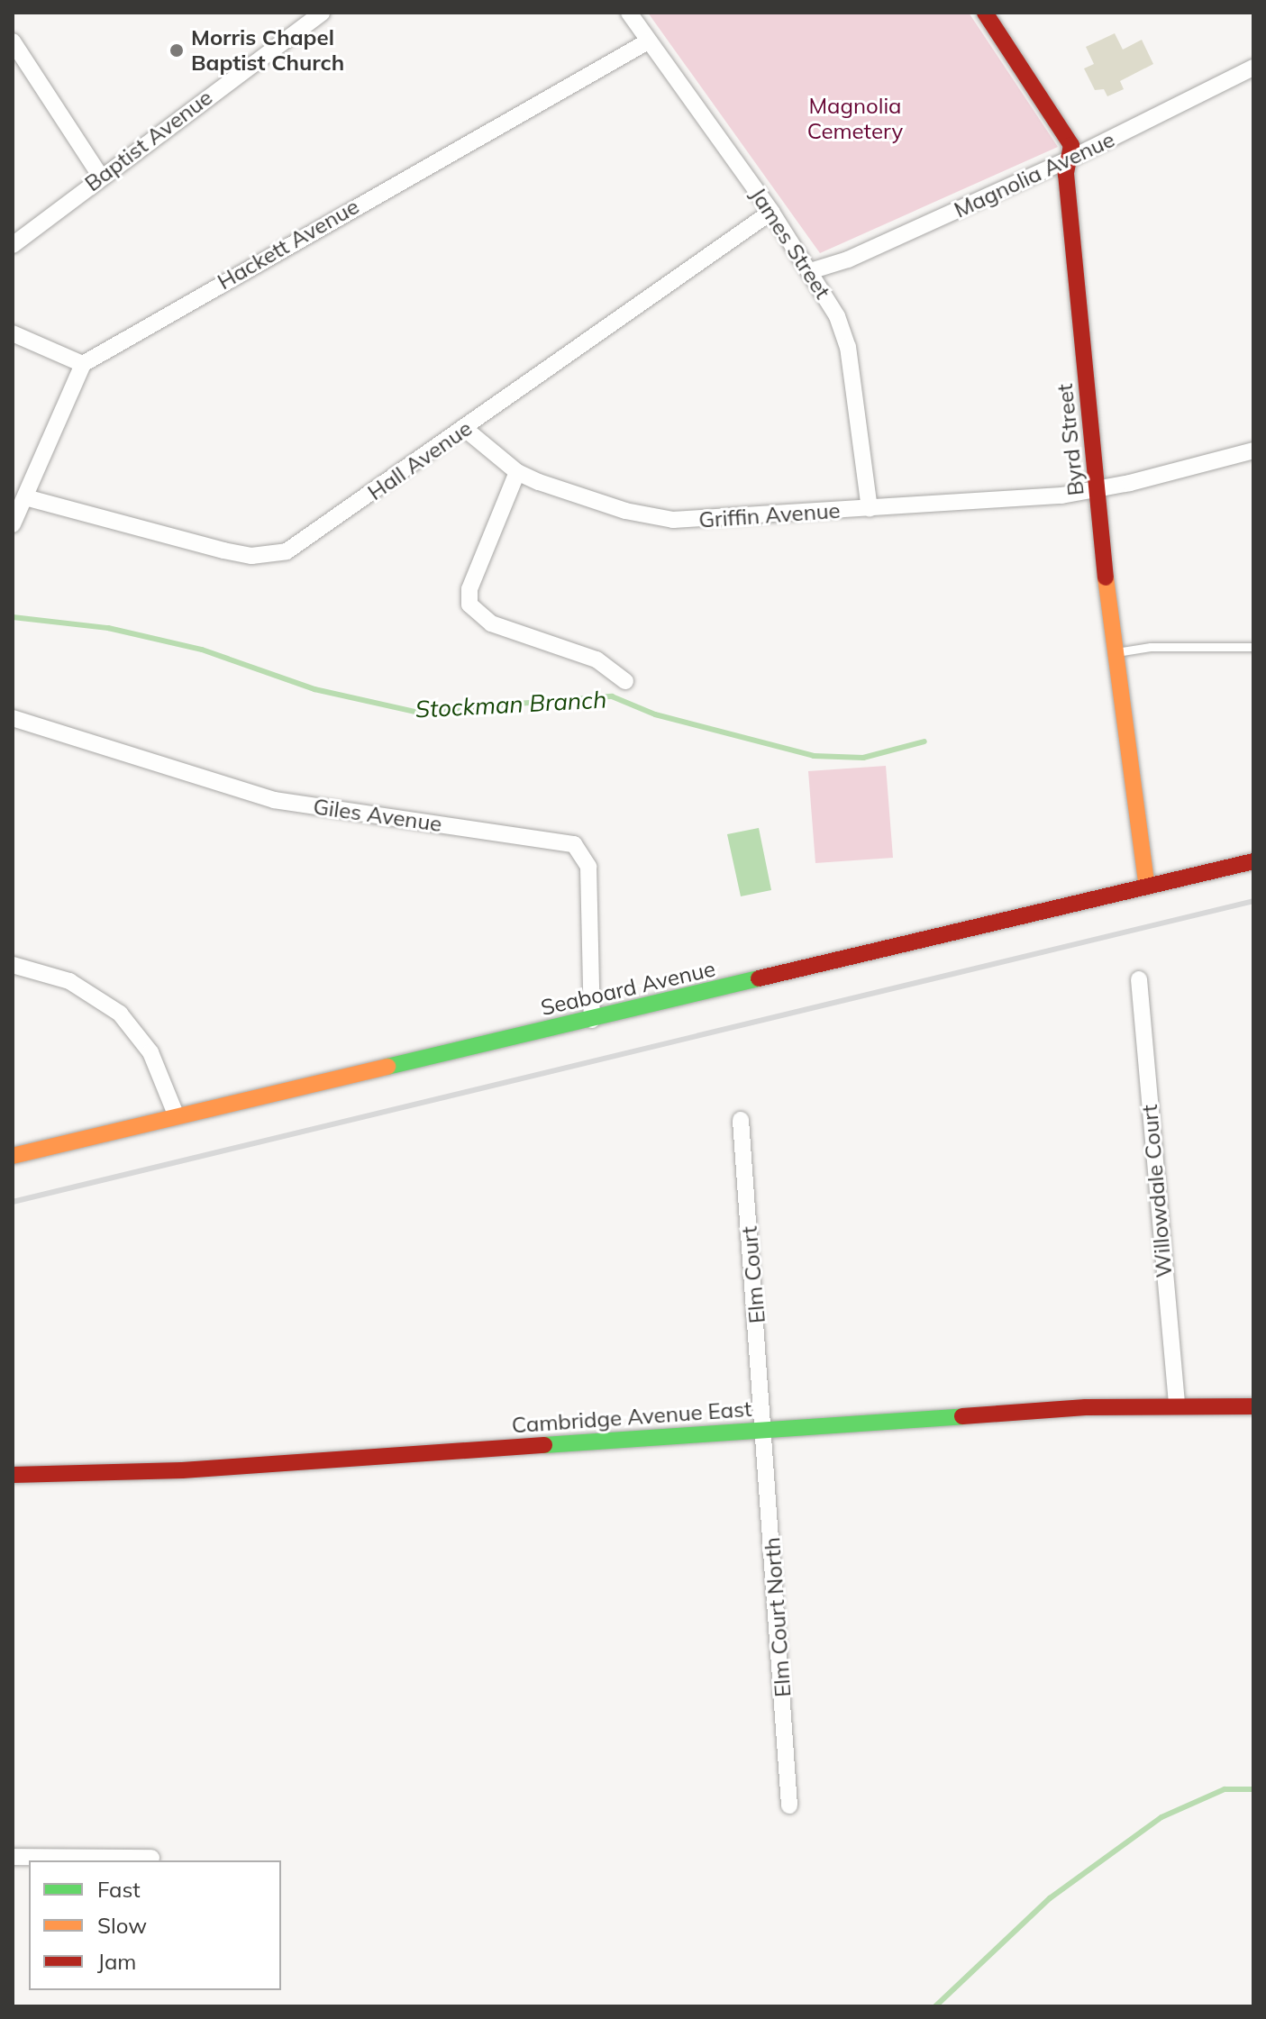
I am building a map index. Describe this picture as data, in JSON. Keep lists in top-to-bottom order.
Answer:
{
  "streets": {
    "street": [
      "Baptist Avenue",
      "Magnolia Avenue",
      "James Street",
      "Hackett Avenue",
      "Byrd Street",
      "Hall Avenue",
      "Griffin Avenue",
      "Giles Avenue",
      "Seaboard Avenue",
      "Willowdale Court",
      "Elm Court",
      "Cambridge Avenue East",
      "Elm Court North"
    ]
  },
  "crossings": [
    ["Magnolia Avenue", "James Street"],
    ["Magnolia Avenue", "Byrd Street"],
    ["James Street", "Hackett Avenue"],
    ["James Street", "Hall Avenue"],
    ["James Street", "Griffin Avenue"],
    ["Byrd Street", "Griffin Avenue"],
    ["Byrd Street", "Seaboard Avenue"],
    ["Hall Avenue", "Griffin Avenue"],
    ["Giles Avenue", "Seaboard Avenue"],
    ["Willowdale Court", "Cambridge Avenue East"],
    ["Elm Court", "Cambridge Avenue East"],
    ["Elm Court", "Elm Court North"],
    ["Cambridge Avenue East", "Elm Court North"]
  ],
  "water": ["Stockman Branch"],
  "parks": ["Magnolia Cemetery"],
  "places": ["Morris Chapel Baptist Church"],
  "legend": ["Fast", "Slow", "Jam"]
}
